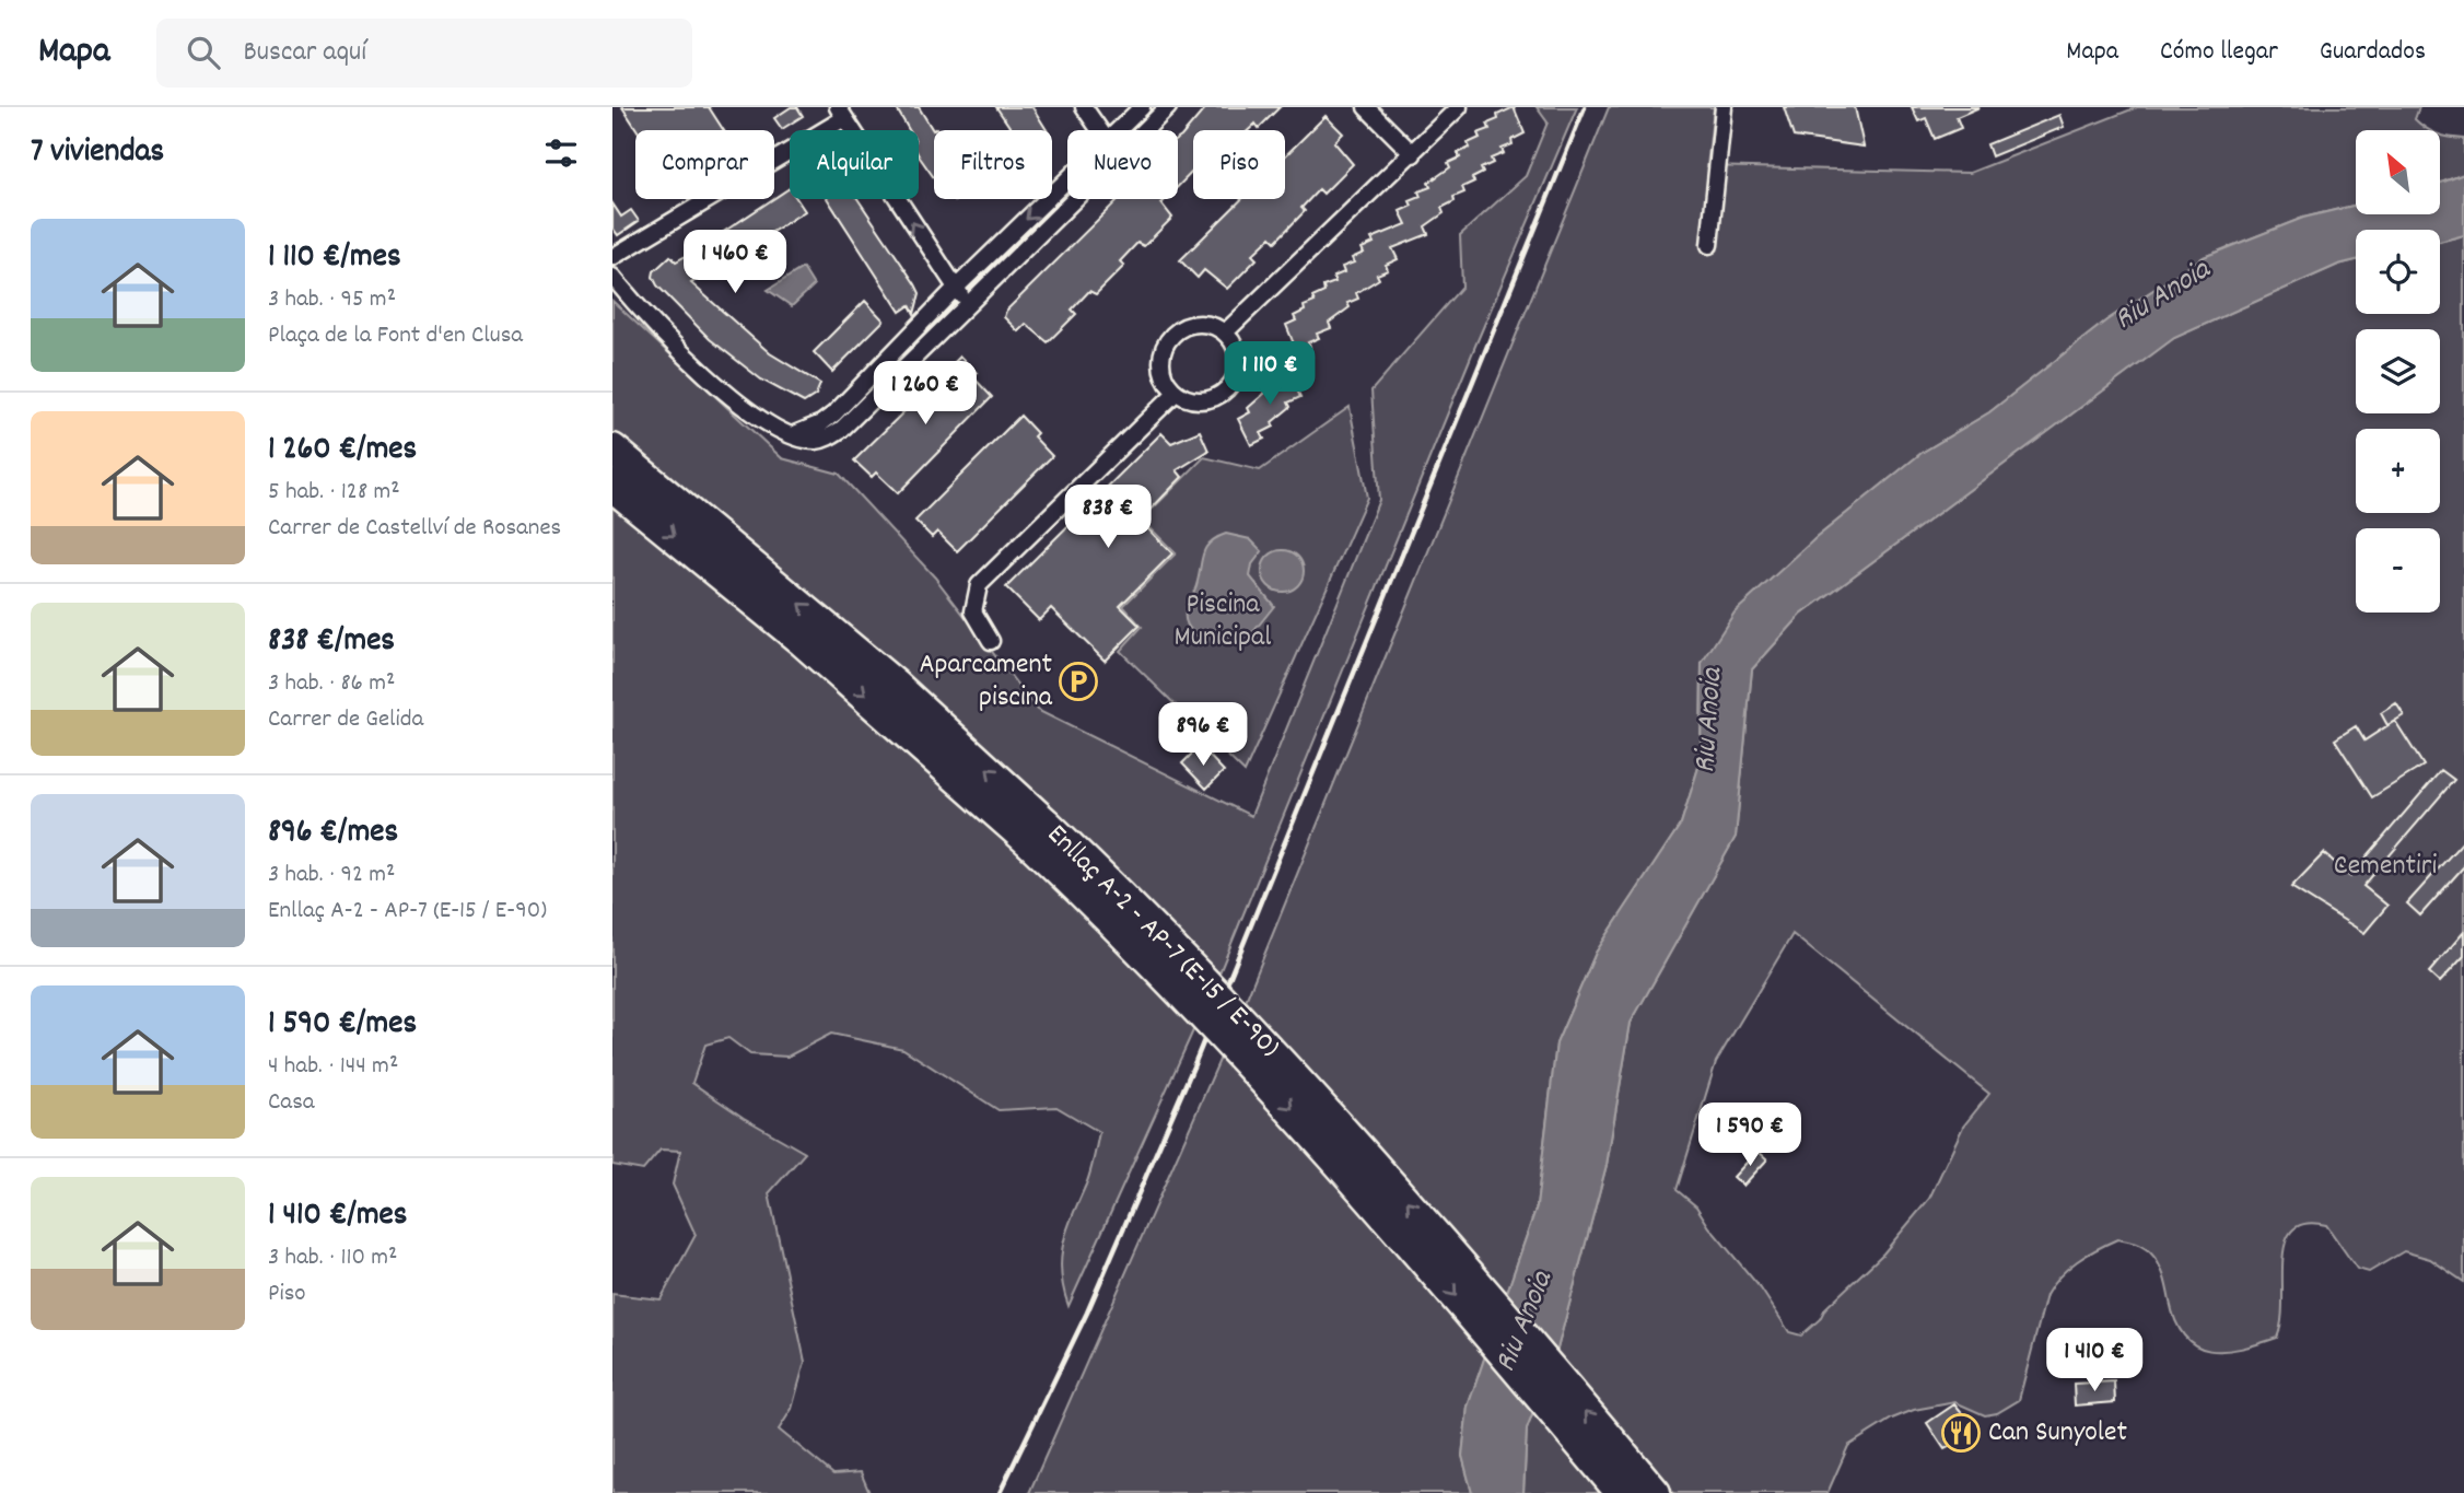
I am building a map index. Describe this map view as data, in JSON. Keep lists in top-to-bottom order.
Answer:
{
  "streets": {
    "highway": ["Enllaç A-2 - AP-7 (E-15 / E-90)"]
  },
  "water": ["Riu Anoia"],
  "parks": ["Piscina Municipal", "Cementiri"],
  "places": {
    "parking": ["Aparcament piscina"],
    "restaurant": ["Can Sunyolet"]
  },
  "north": "top left",
  "page": {
    "header": "Mapa",
    "search": "Buscar aquí",
    "nav": ["Mapa", "Cómo llegar", "Guardados"],
    "heading": "7 viviendas",
    "map_buttons": ["+", "−"],
    "chip": [
      "Comprar",
      "Alquilar",
      "Filtros",
      "Nuevo",
      "Piso"
    ],
    "list": [
      {
        "name": "1 110 €/mes",
        "note": "3 hab. · 95 m² · Plaça de la Font d'en Clusa"
      },
      {
        "name": "1 260 €/mes",
        "note": "5 hab. · 128 m² · Carrer de Castellví de Rosanes"
      },
      {
        "name": "838 €/mes",
        "note": "3 hab. · 86 m² · Carrer de Gelida"
      },
      {
        "name": "896 €/mes",
        "note": "3 hab. · 92 m² · Enllaç A-2 - AP-7 (E-15 / E-90)"
      },
      {
        "name": "1 590 €/mes",
        "note": "4 hab. · 144 m² · Casa"
      },
      {
        "name": "1 410 €/mes",
        "note": "3 hab. · 110 m² · Piso"
      }
    ],
    "price": [
      "1 460 €",
      "1 110 €",
      "1 260 €",
      "838 €",
      "896 €",
      "1 590 €",
      "1 410 €"
    ]
  }
}
